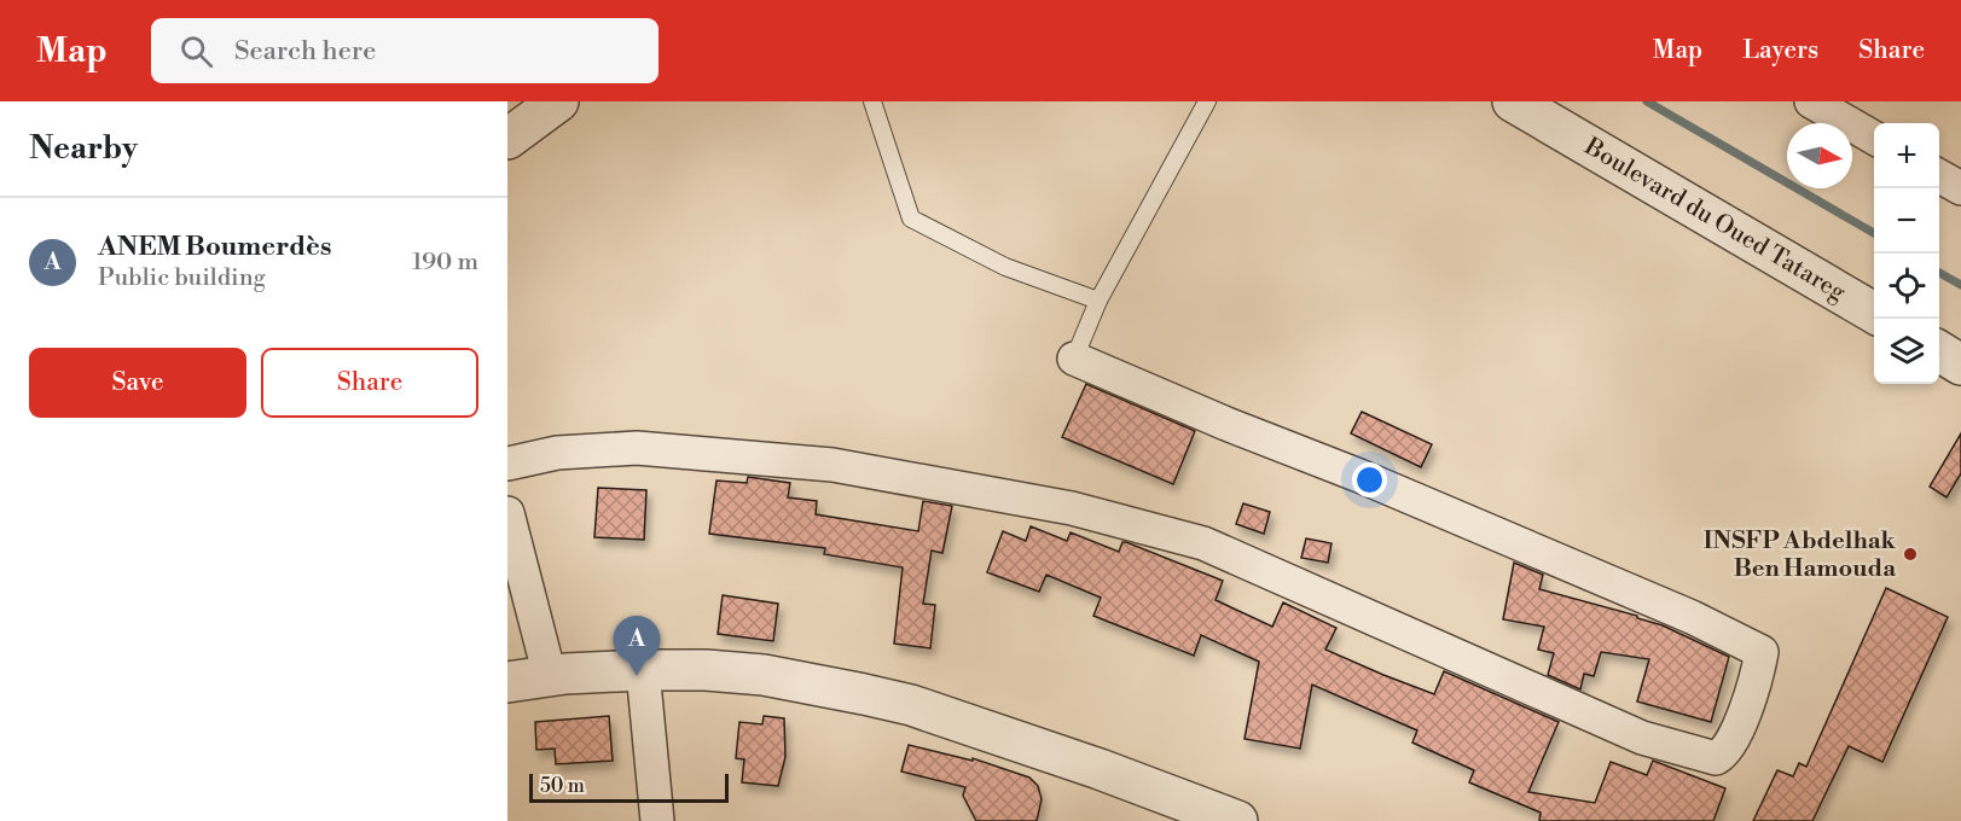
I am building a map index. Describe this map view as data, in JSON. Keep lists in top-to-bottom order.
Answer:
{
  "streets": {
    "street": ["Boulevard du Oued Tatareg"]
  },
  "places": ["INSFP Abdelhak Ben Hamouda"],
  "scale_bar": "50 m",
  "north": "right",
  "page": {
    "header": "Map",
    "search": "Search here",
    "nav": ["Map", "Layers", "Share"],
    "heading": "Nearby",
    "map_buttons": ["+", "−"],
    "list": [
      {
        "mark": "A",
        "name": "ANEM Boumerdès",
        "note": "Public building",
        "value": "190 m"
      }
    ],
    "buttons": ["Save", "Share"],
    "pins": "A",
    "scale": "50 m"
  }
}
